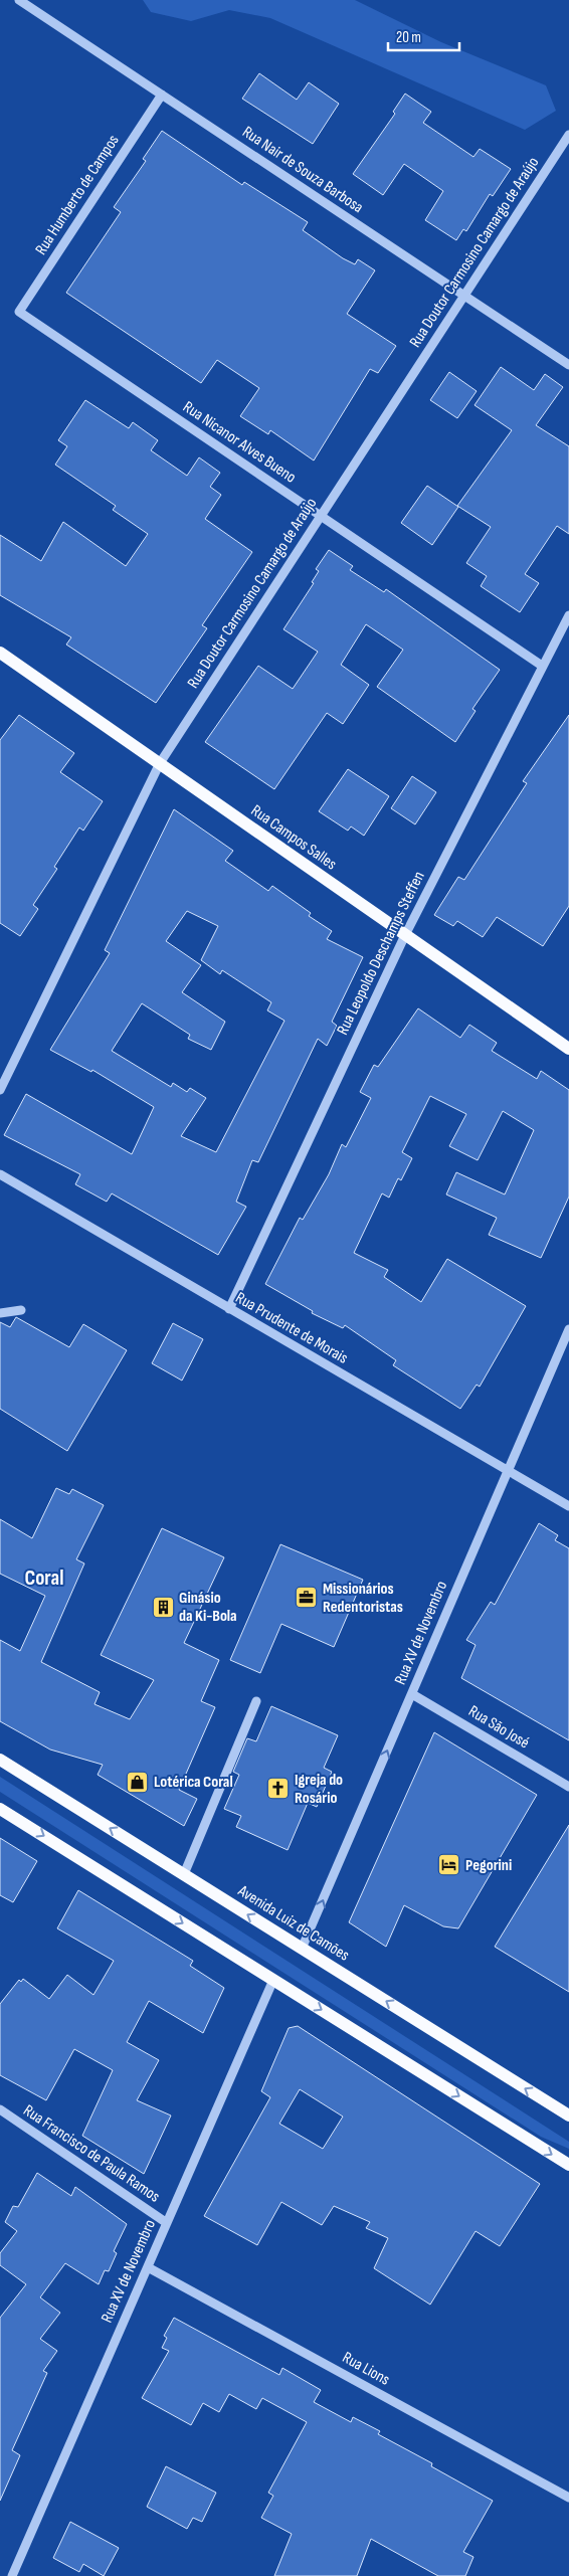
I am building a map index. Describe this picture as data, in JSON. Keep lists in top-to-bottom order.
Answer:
{
  "streets": {
    "main road": ["Rua Campos Salles", "Avenida Luiz de Camões"],
    "street": [
      "Rua Nair de Souza Barbosa",
      "Rua Humberto de Campos",
      "Rua Doutor Carmosino Camargo de Araújo",
      "Rua Nicanor Alves Bueno",
      "Rua Leopoldo Deschamps Steffen",
      "Rua Prudente de Morais",
      "Rua XV de Novembro",
      "Rua São José",
      "Rua Francisco de Paula Ramos",
      "Rua Lions"
    ]
  },
  "crossings": [
    ["Rua Nair de Souza Barbosa", "Rua Humberto de Campos"],
    ["Rua Nair de Souza Barbosa", "Rua Doutor Carmosino Camargo de Araújo"],
    ["Rua Humberto de Campos", "Rua Nicanor Alves Bueno"],
    ["Rua Doutor Carmosino Camargo de Araújo", "Rua Nicanor Alves Bueno"],
    ["Rua Doutor Carmosino Camargo de Araújo", "Rua Campos Salles"],
    ["Rua Nicanor Alves Bueno", "Rua Leopoldo Deschamps Steffen"],
    ["Rua Campos Salles", "Rua Leopoldo Deschamps Steffen"],
    ["Rua Leopoldo Deschamps Steffen", "Rua Prudente de Morais"],
    ["Rua Prudente de Morais", "Rua XV de Novembro"],
    ["Rua XV de Novembro", "Rua São José"],
    ["Rua XV de Novembro", "Avenida Luiz de Camões"],
    ["Rua XV de Novembro", "Rua Francisco de Paula Ramos"],
    ["Rua XV de Novembro", "Rua Lions"]
  ],
  "districts": ["Coral"],
  "places": {
    "office": ["Missionários Redentoristas"],
    "building": ["Ginásio da Ki-Bola"],
    "shop": ["Lotérica Coral"],
    "church": ["Igreja do Rosário"],
    "hotel": ["Pegorini"]
  },
  "scale_bar": "20 m"
}
